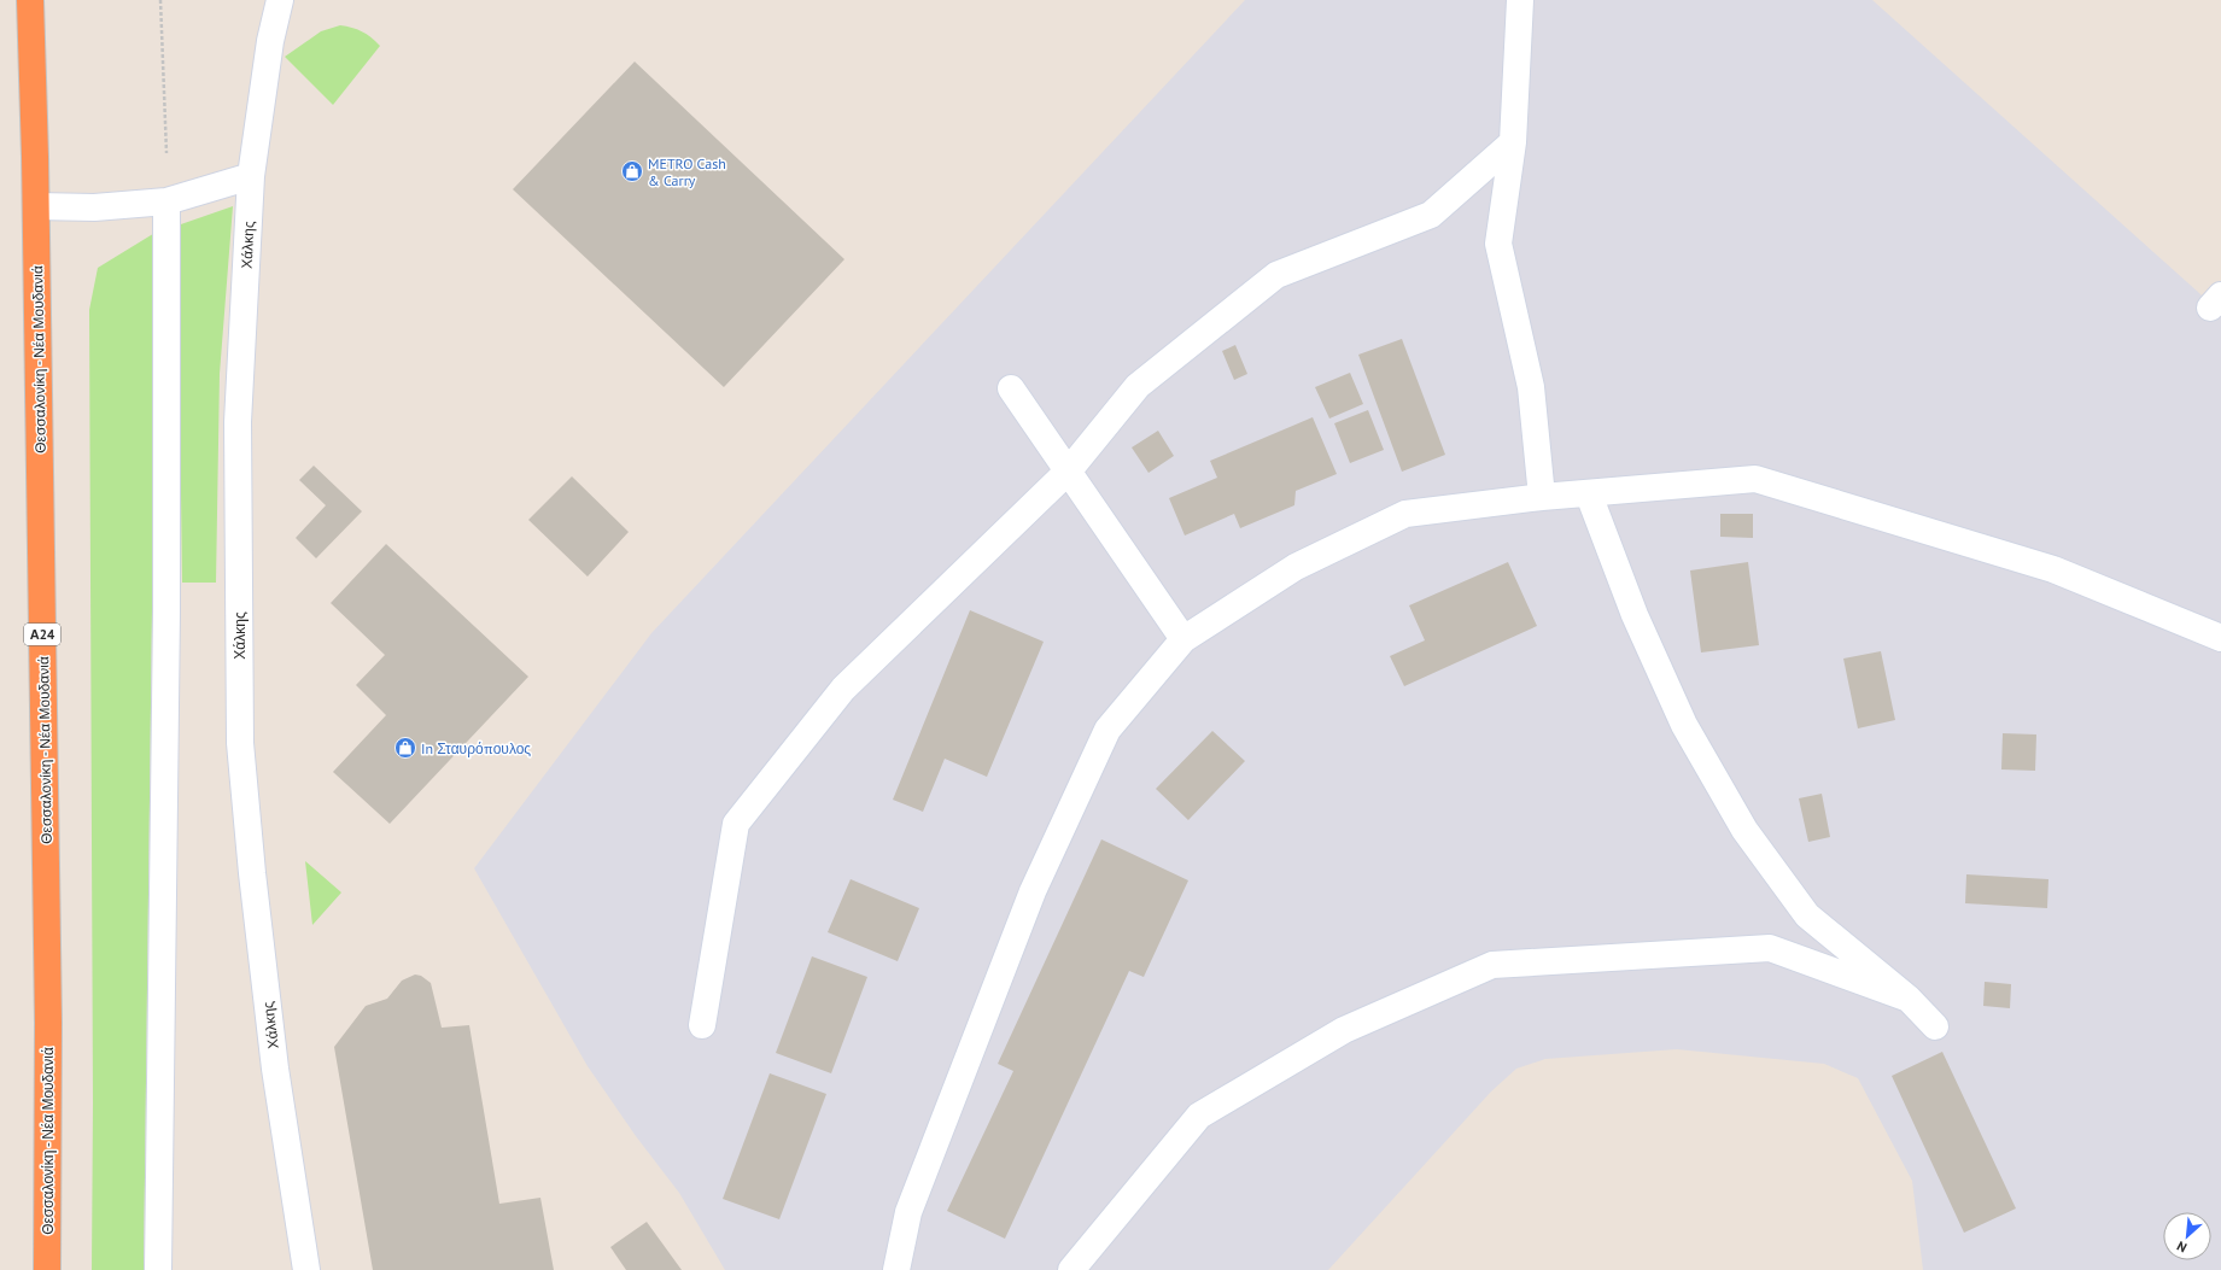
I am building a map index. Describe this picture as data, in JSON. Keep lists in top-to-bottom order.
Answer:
{
  "streets": {
    "highway": ["Θεσσαλονίκη - Νέα Μουδανιά", "Α24"],
    "street": ["Χάλκης"]
  },
  "places": {
    "shop": ["METRO Cash & Carry", "In Σταυρόπουλος"]
  },
  "north": "bottom left"
}
